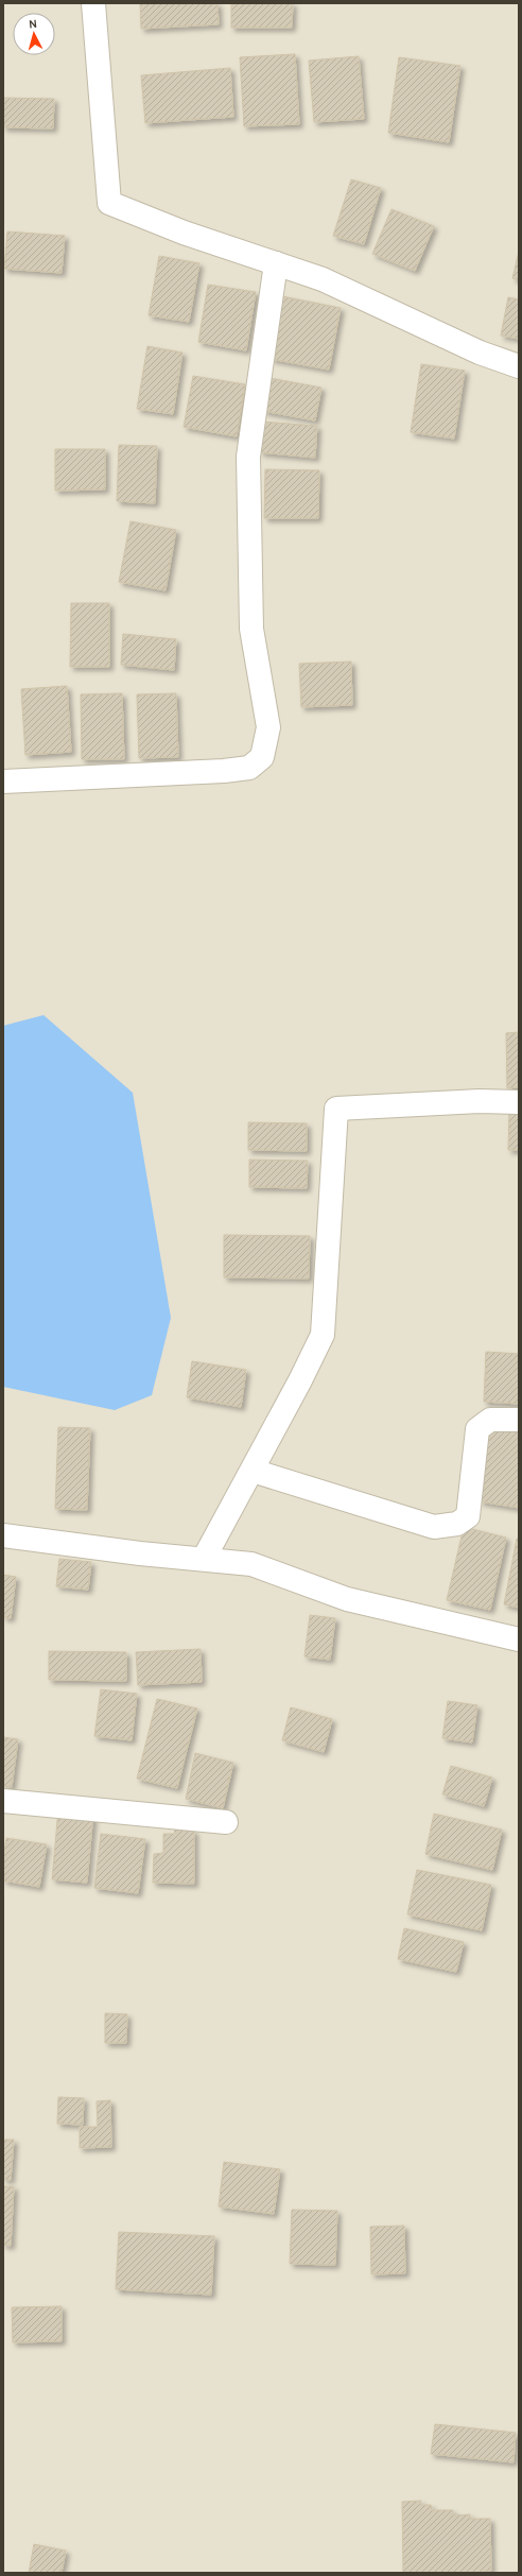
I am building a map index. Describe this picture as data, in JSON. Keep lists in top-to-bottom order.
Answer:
{
  "north": "top"
}
